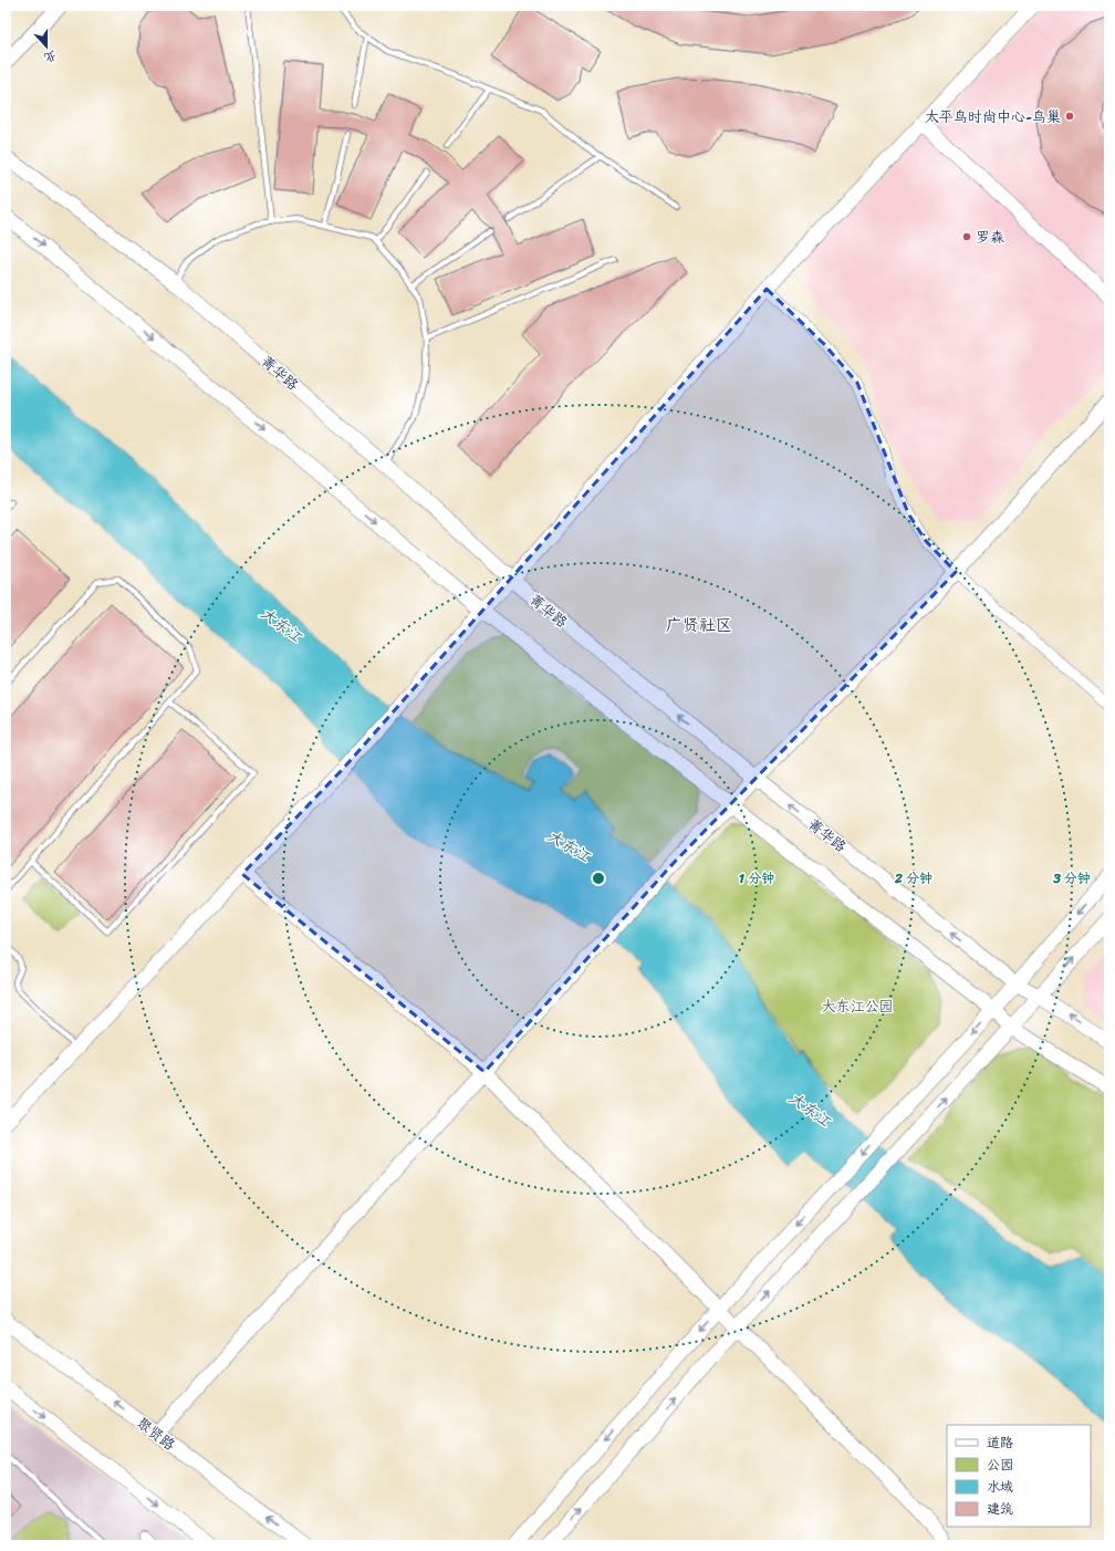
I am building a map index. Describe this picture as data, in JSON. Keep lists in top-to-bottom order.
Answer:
{
  "streets": {
    "street": ["菁华路", "聚贤路"]
  },
  "districts": ["广贤社区"],
  "water": ["大东江"],
  "parks": ["大东江公园"],
  "places": ["太平鸟时尚中心-鸟巢", "罗森"],
  "legend": [
    "道路",
    "公园",
    "水域",
    "建筑"
  ],
  "north": "bottom",
  "rings": ["1 分钟", "2 分钟", "3 分钟"]
}
